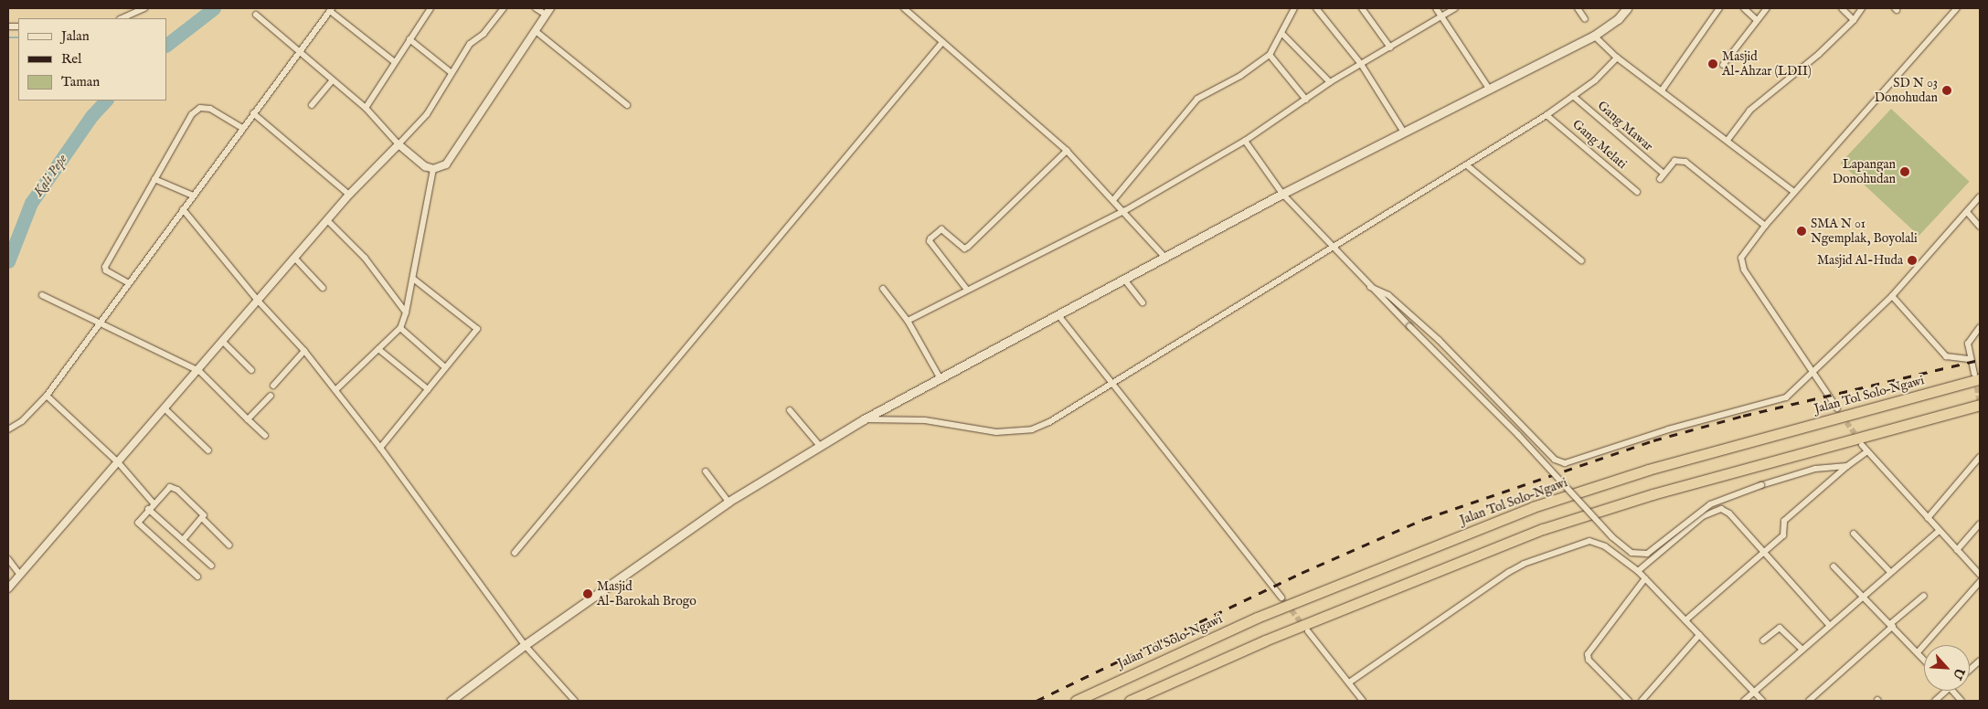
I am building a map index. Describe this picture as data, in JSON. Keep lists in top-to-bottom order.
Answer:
{
  "streets": {
    "highway": ["Jalan Tol Solo–Ngawi"],
    "street": ["Gang Mawar", "Gang Melati"]
  },
  "water": ["Kali Pepe"],
  "places": [
    "Masjid Al-Ahzar (LDII)",
    "SD N 03 Donohudan",
    "Lapangan Donohudan",
    "SMA N 01 Ngemplak, Boyolali",
    "Masjid Al-Huda",
    "Masjid Al-Barokah Brogo"
  ],
  "legend": ["Jalan", "Rel", "Taman"],
  "north": "bottom right"
}
